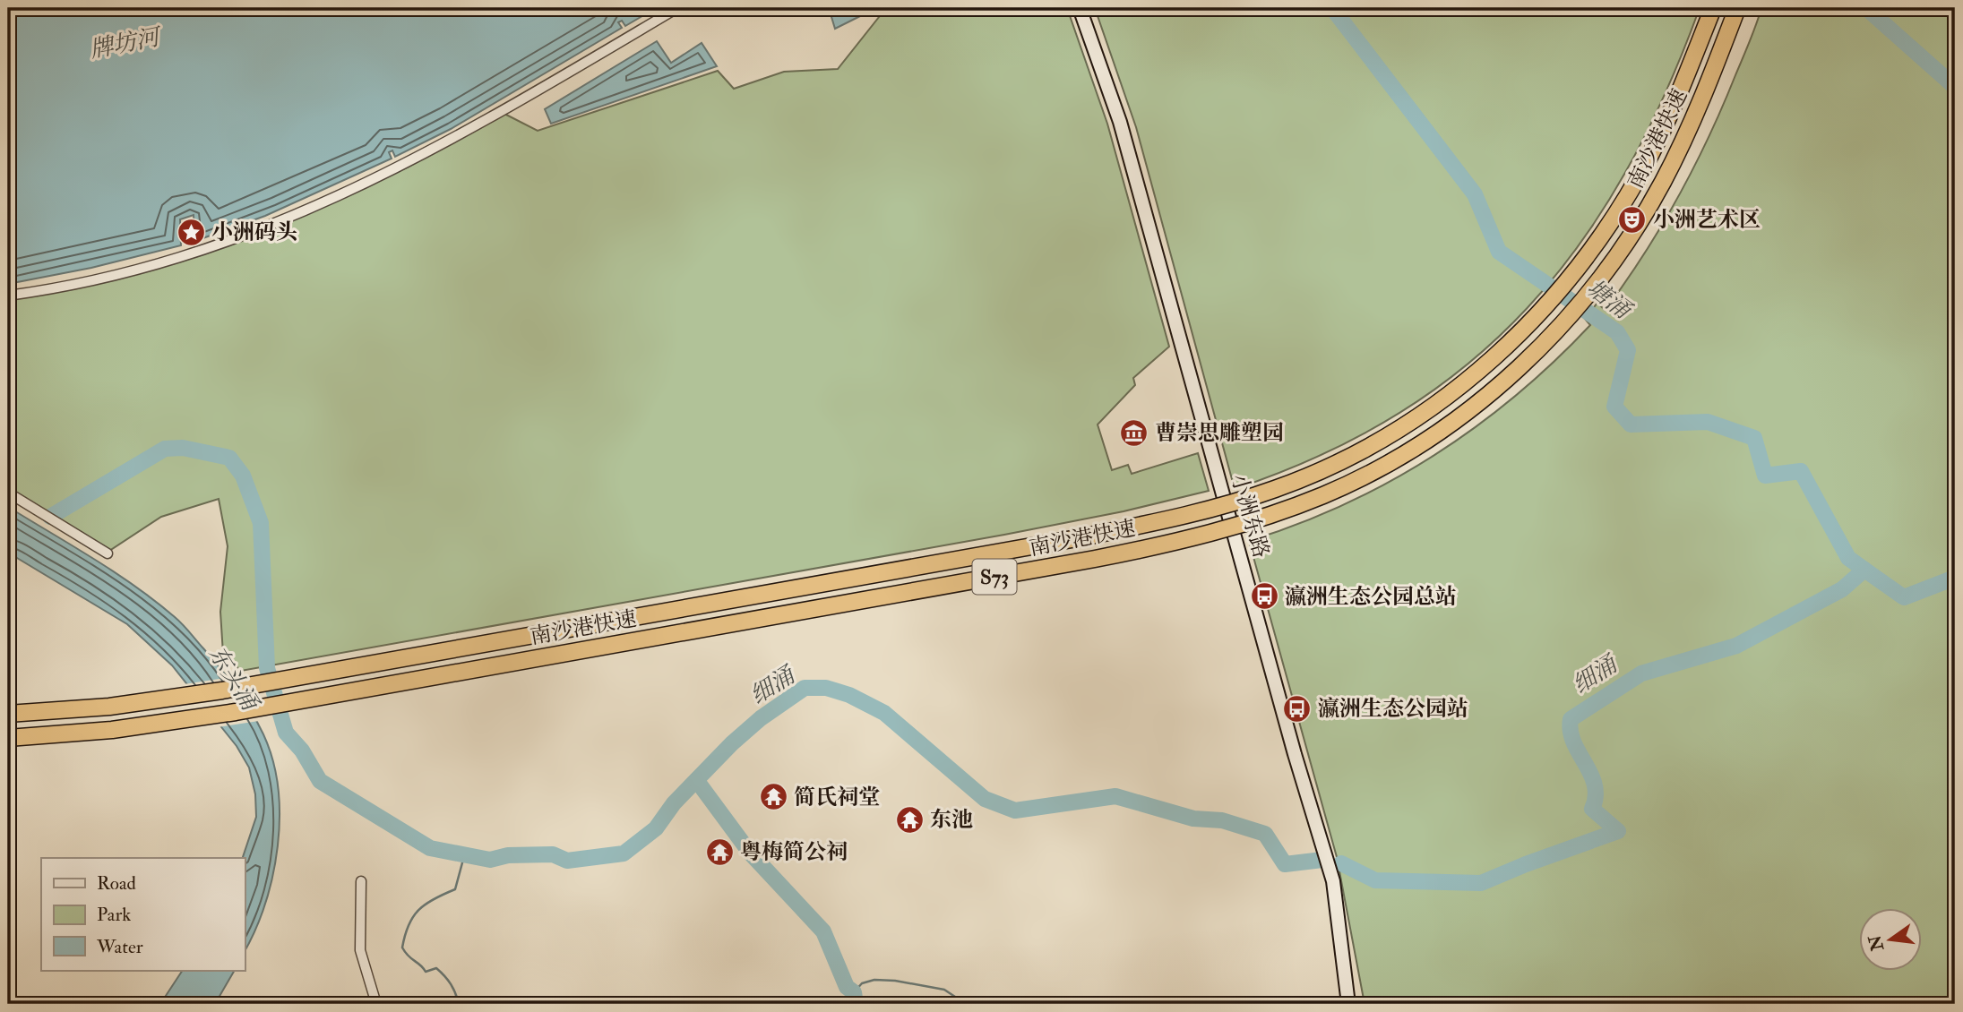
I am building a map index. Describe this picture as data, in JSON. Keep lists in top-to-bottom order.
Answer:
{
  "streets": {
    "highway": ["南沙港快速", "S73"],
    "main road": ["小洲东路"]
  },
  "water": [
    "牌坊河",
    "塘涌",
    "细涌",
    "东头涌"
  ],
  "places": {
    "theatre": ["小洲艺术区"],
    "place": ["小洲码头"],
    "museum": ["曹崇思雕塑园"],
    "bus stop": ["瀛洲生态公园总站", "瀛洲生态公园站"],
    "temple": ["简氏祠堂", "东池", "粤梅简公祠"]
  },
  "legend": ["Road", "Park", "Water"],
  "north": "left"
}
